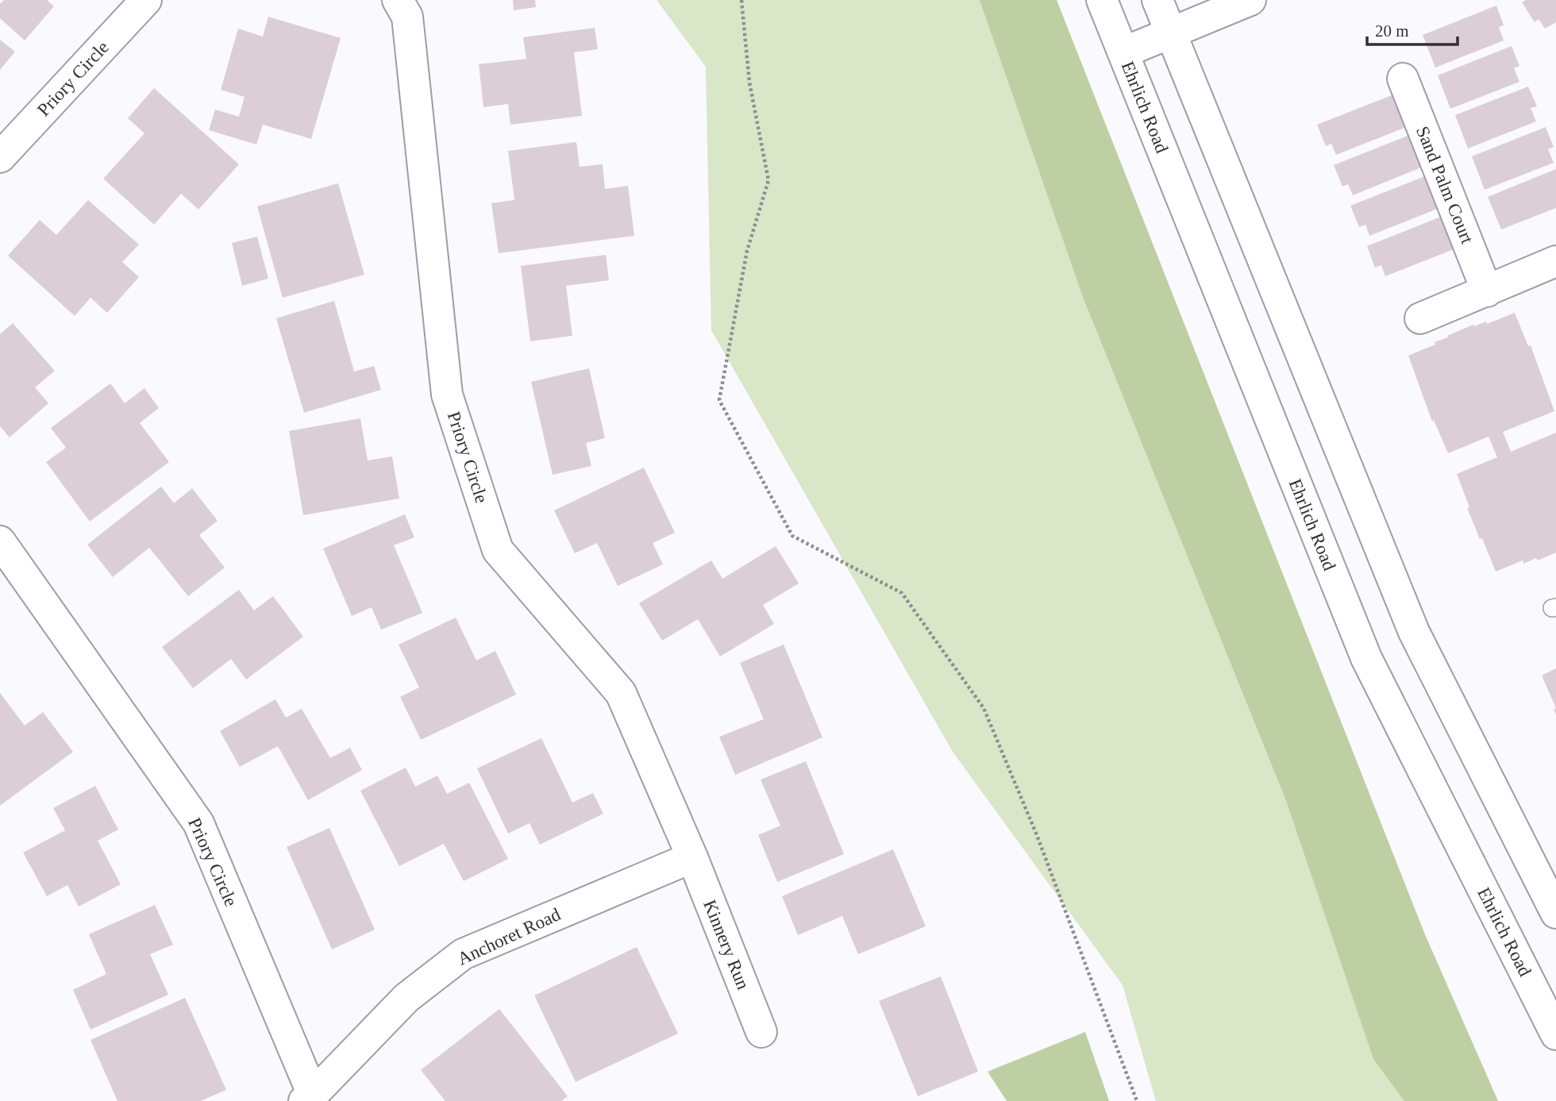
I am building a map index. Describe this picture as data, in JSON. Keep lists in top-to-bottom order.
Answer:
{
  "streets": {
    "street": [
      "Priory Circle",
      "Ehrlich Road",
      "Sand Palm Court",
      "Anchoret Road",
      "Kinnery Run"
    ]
  },
  "crossings": [
    ["Priory Circle", "Anchoret Road"],
    ["Priory Circle", "Kinnery Run"],
    ["Anchoret Road", "Kinnery Run"]
  ],
  "scale_bar": "20 m"
}
